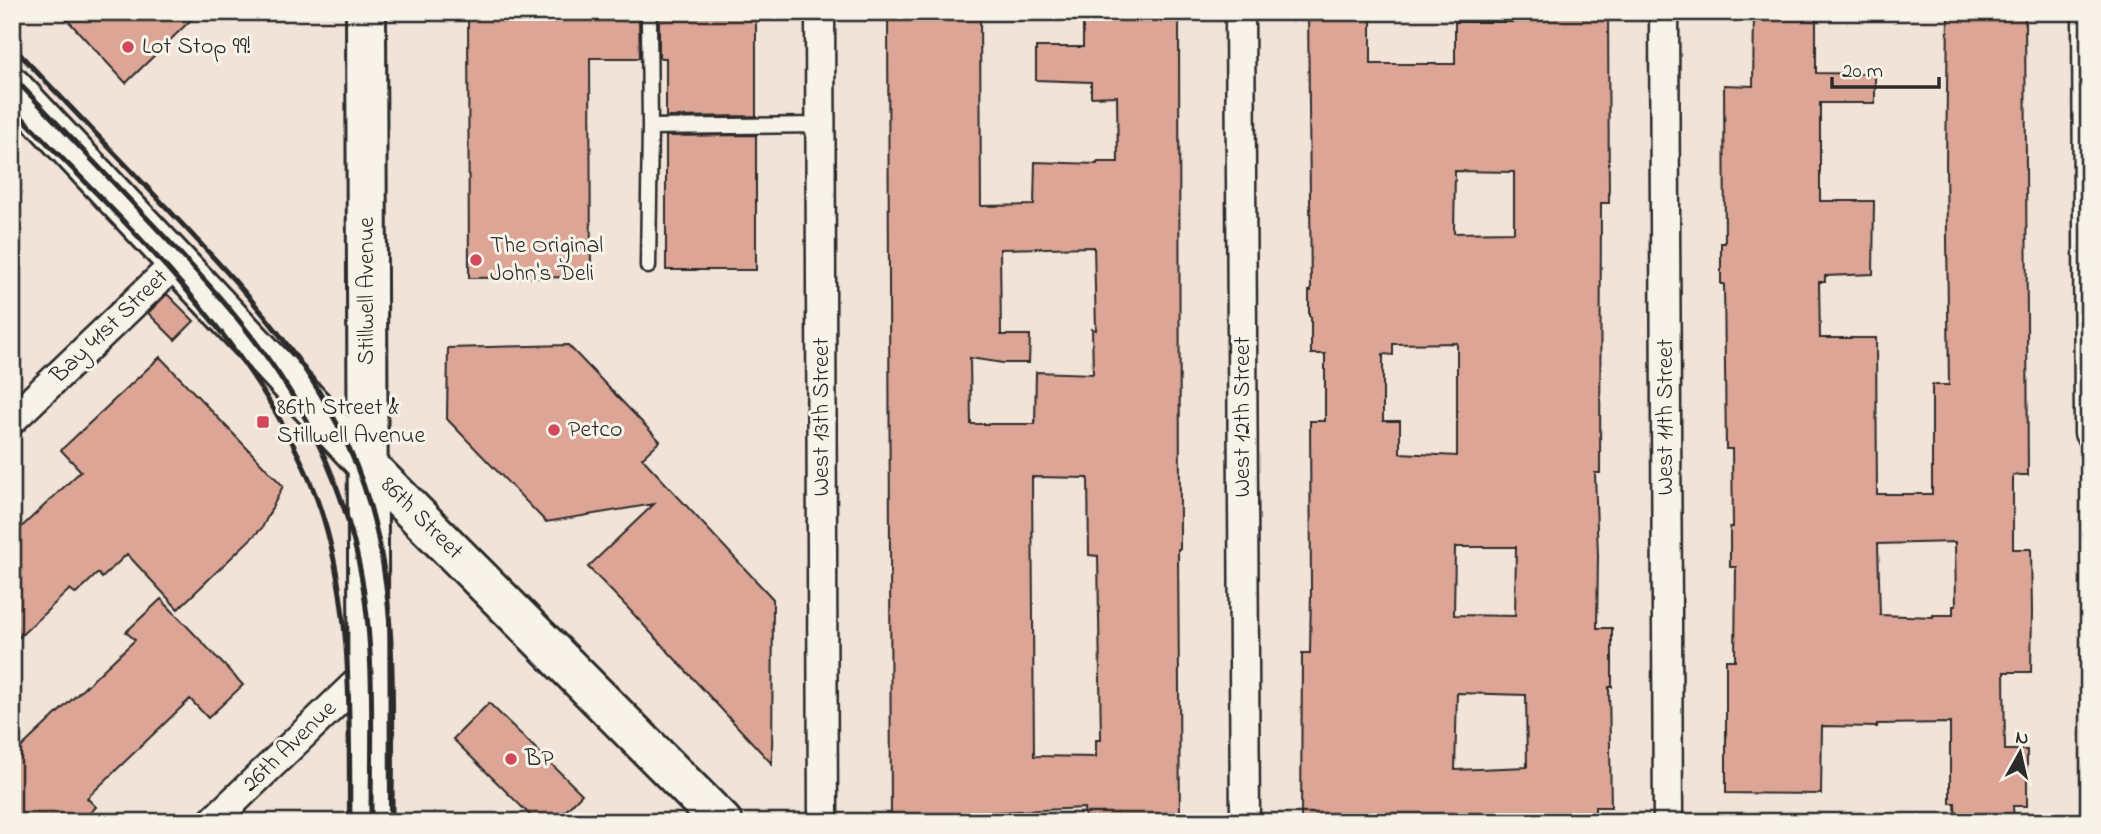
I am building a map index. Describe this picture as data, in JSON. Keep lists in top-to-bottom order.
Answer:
{
  "streets": {
    "main road": ["Stillwell Avenue", "86th Street"],
    "street": [
      "Bay 41st Street",
      "West 13th Street",
      "West 12th Street",
      "West 11th Street",
      "26th Avenue"
    ]
  },
  "crossings": [
    ["Stillwell Avenue", "86th Street"],
    ["Stillwell Avenue", "26th Avenue"],
    ["Bay 41st Street", "86th Street"]
  ],
  "places": {
    "other": [
      "Lot Stop 99!",
      "The Original John's Deli",
      "Petco",
      "BP"
    ],
    "transit": ["86th Street & Stillwell Avenue"]
  },
  "scale_bar": "20 m",
  "north": "top"
}
